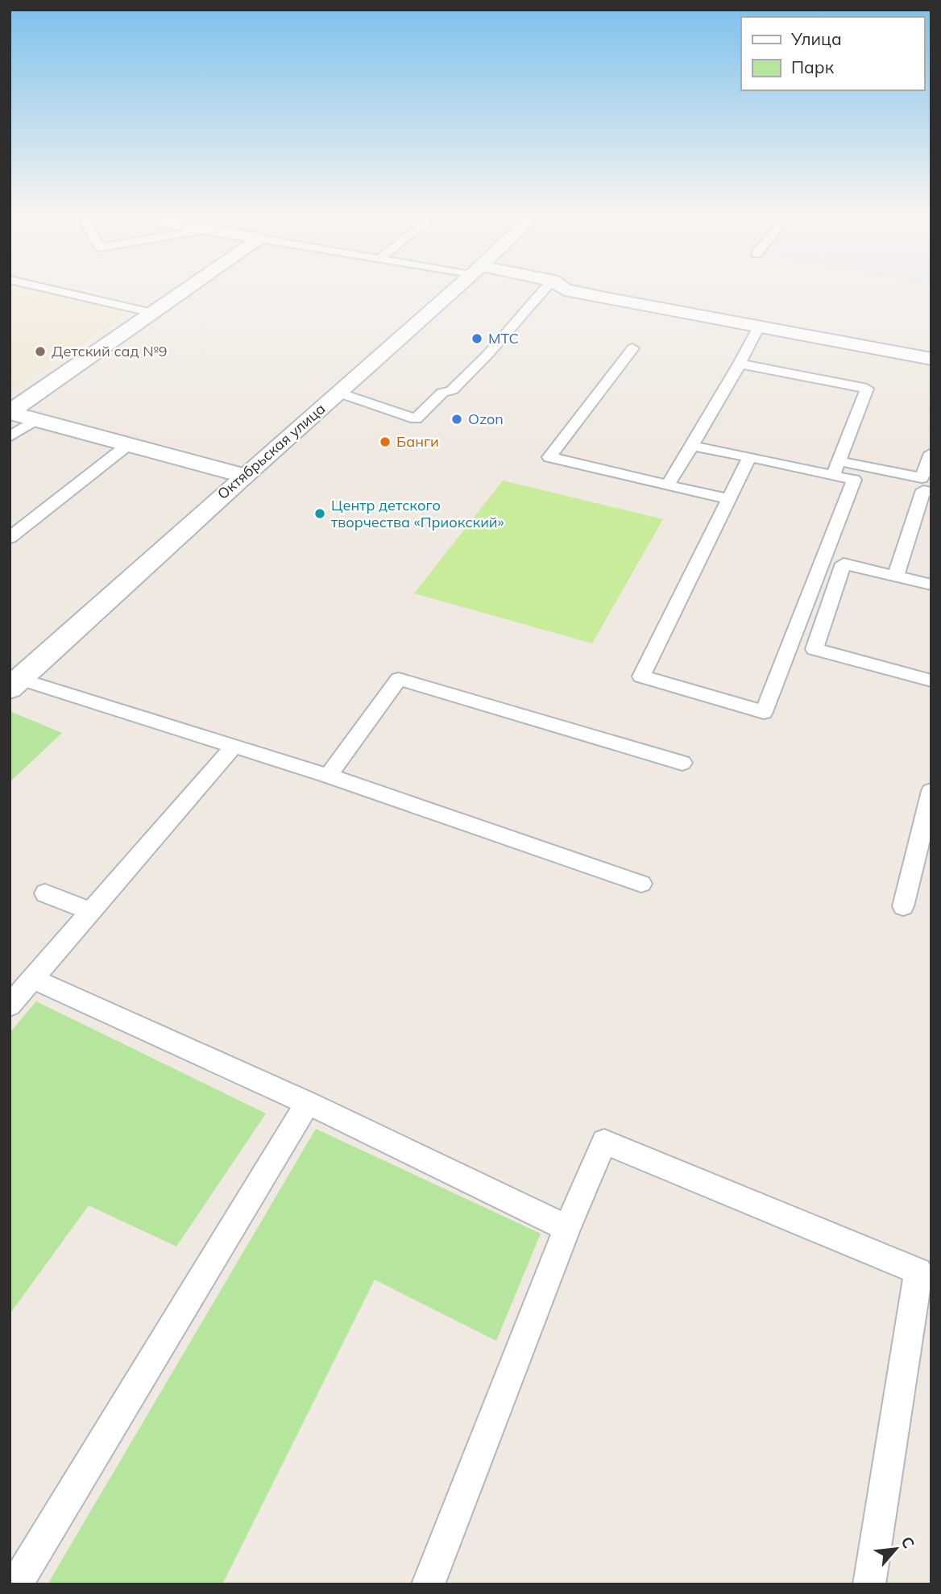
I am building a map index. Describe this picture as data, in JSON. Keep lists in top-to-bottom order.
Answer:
{
  "streets": {
    "street": ["Октябрьская улица"]
  },
  "places": [
    "МТС",
    "Детский сад №9",
    "Ozon",
    "Банги",
    "Центр детского творчества «Приокский»"
  ],
  "legend": ["Улица", "Парк"],
  "north": "top right"
}
